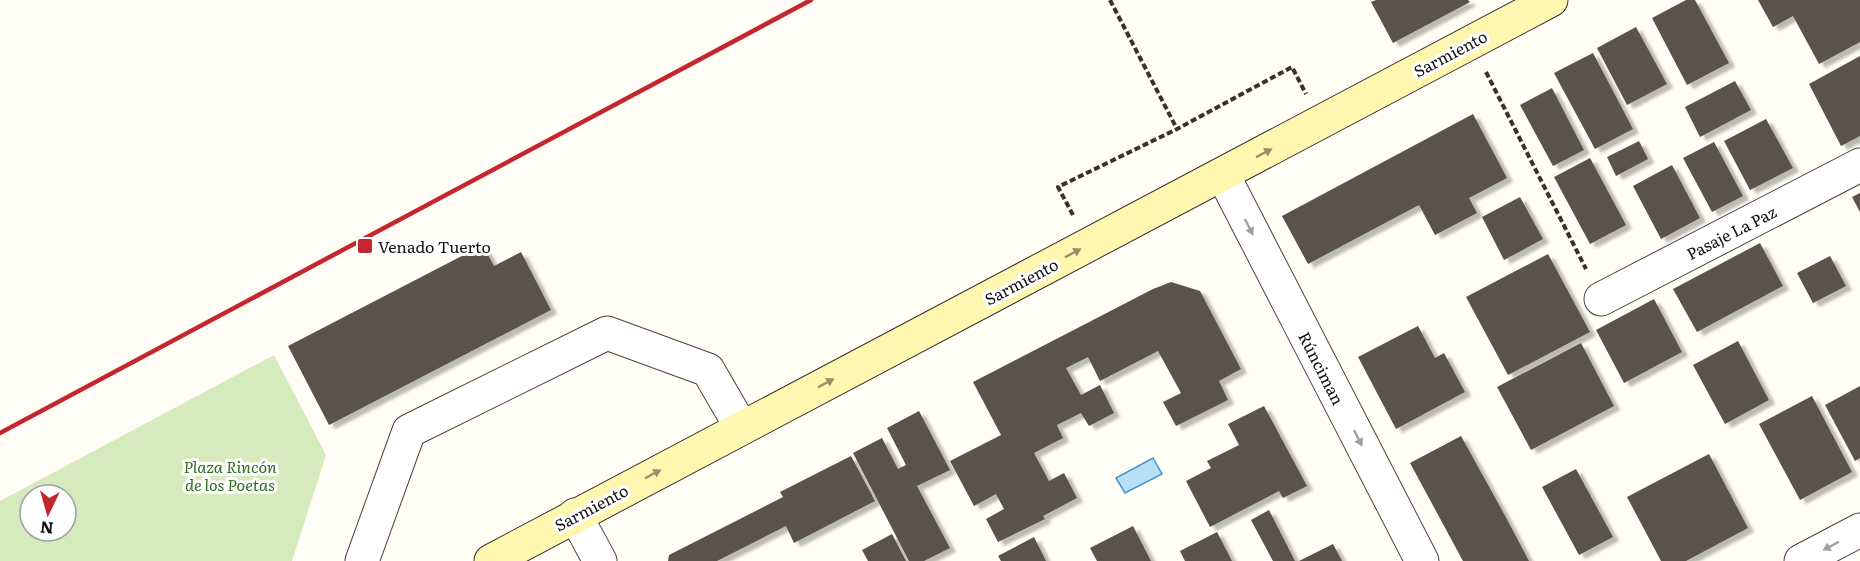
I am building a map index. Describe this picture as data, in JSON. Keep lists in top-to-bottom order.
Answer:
{
  "streets": {
    "street": ["Sarmiento", "Pasaje La Paz", "Rúnciman"]
  },
  "crossings": [
    ["Sarmiento", "Rúnciman"]
  ],
  "one_way": ["Sarmiento", "Rúnciman"],
  "parks": ["Plaza Rincón de los Poetas"],
  "places": {
    "transit": ["Venado Tuerto"]
  },
  "north": "bottom"
}
